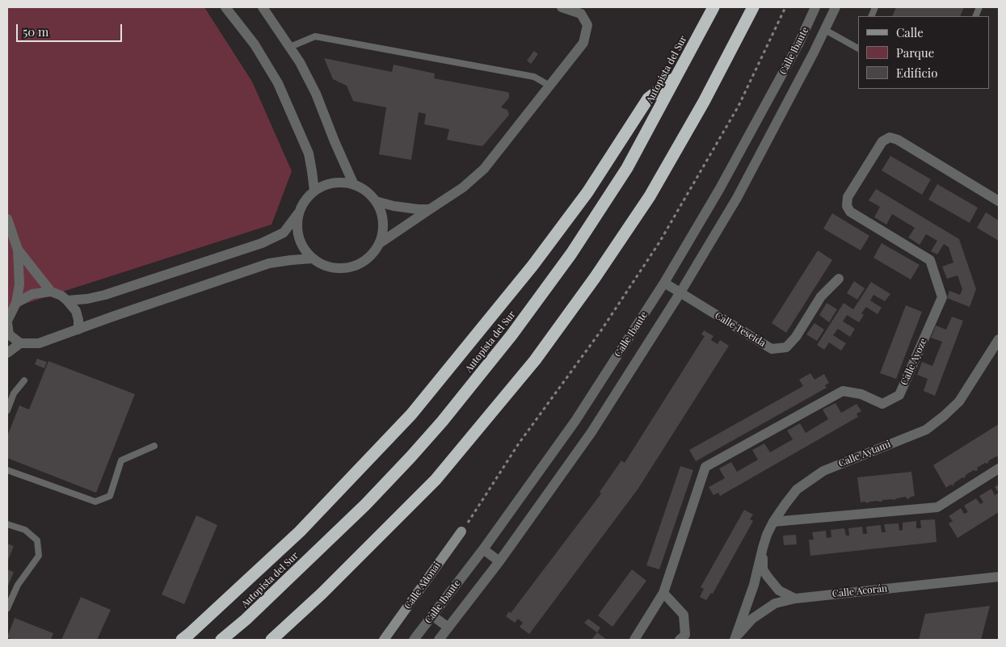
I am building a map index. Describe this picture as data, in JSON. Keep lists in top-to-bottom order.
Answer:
{
  "streets": {
    "highway": ["Autopista del Sur"],
    "street": [
      "Calle Ibaute",
      "Calle Teseida",
      "Calle Ayoze",
      "Calle Aytami",
      "Calle Adonai",
      "Calle Acorán"
    ]
  },
  "crossings": [
    ["Calle Ibaute", "Calle Teseida"],
    ["Calle Aytami", "Calle Acorán"]
  ],
  "legend": ["Calle", "Parque", "Edificio"],
  "scale_bar": "50 m"
}
